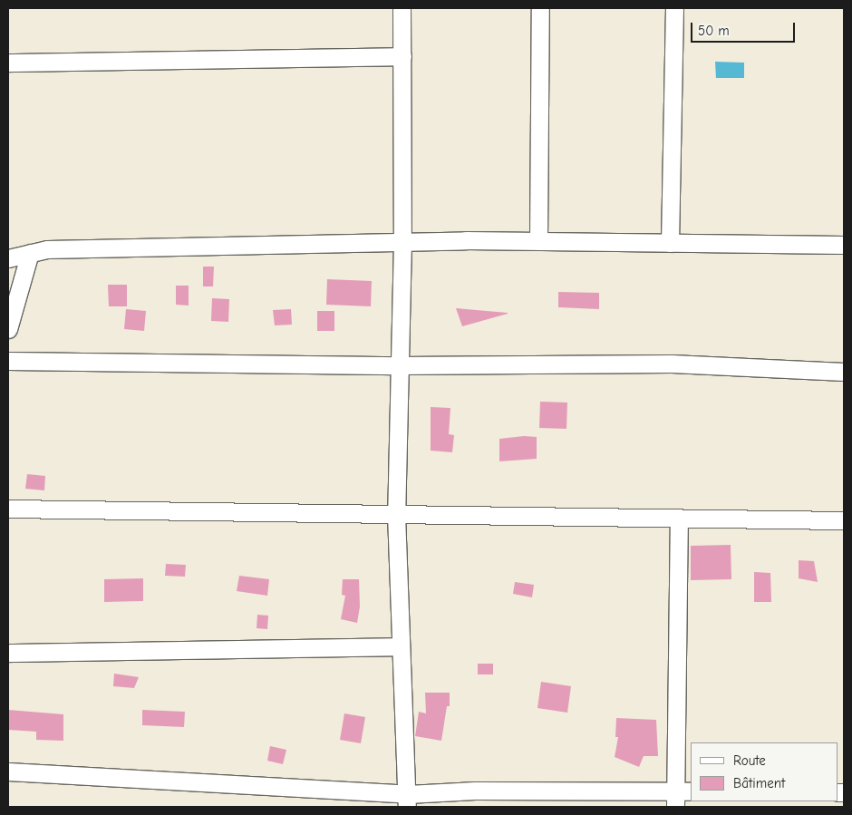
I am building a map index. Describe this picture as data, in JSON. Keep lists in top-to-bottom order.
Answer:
{
  "legend": ["Route", "Bâtiment"],
  "scale_bar": "50 m"
}
